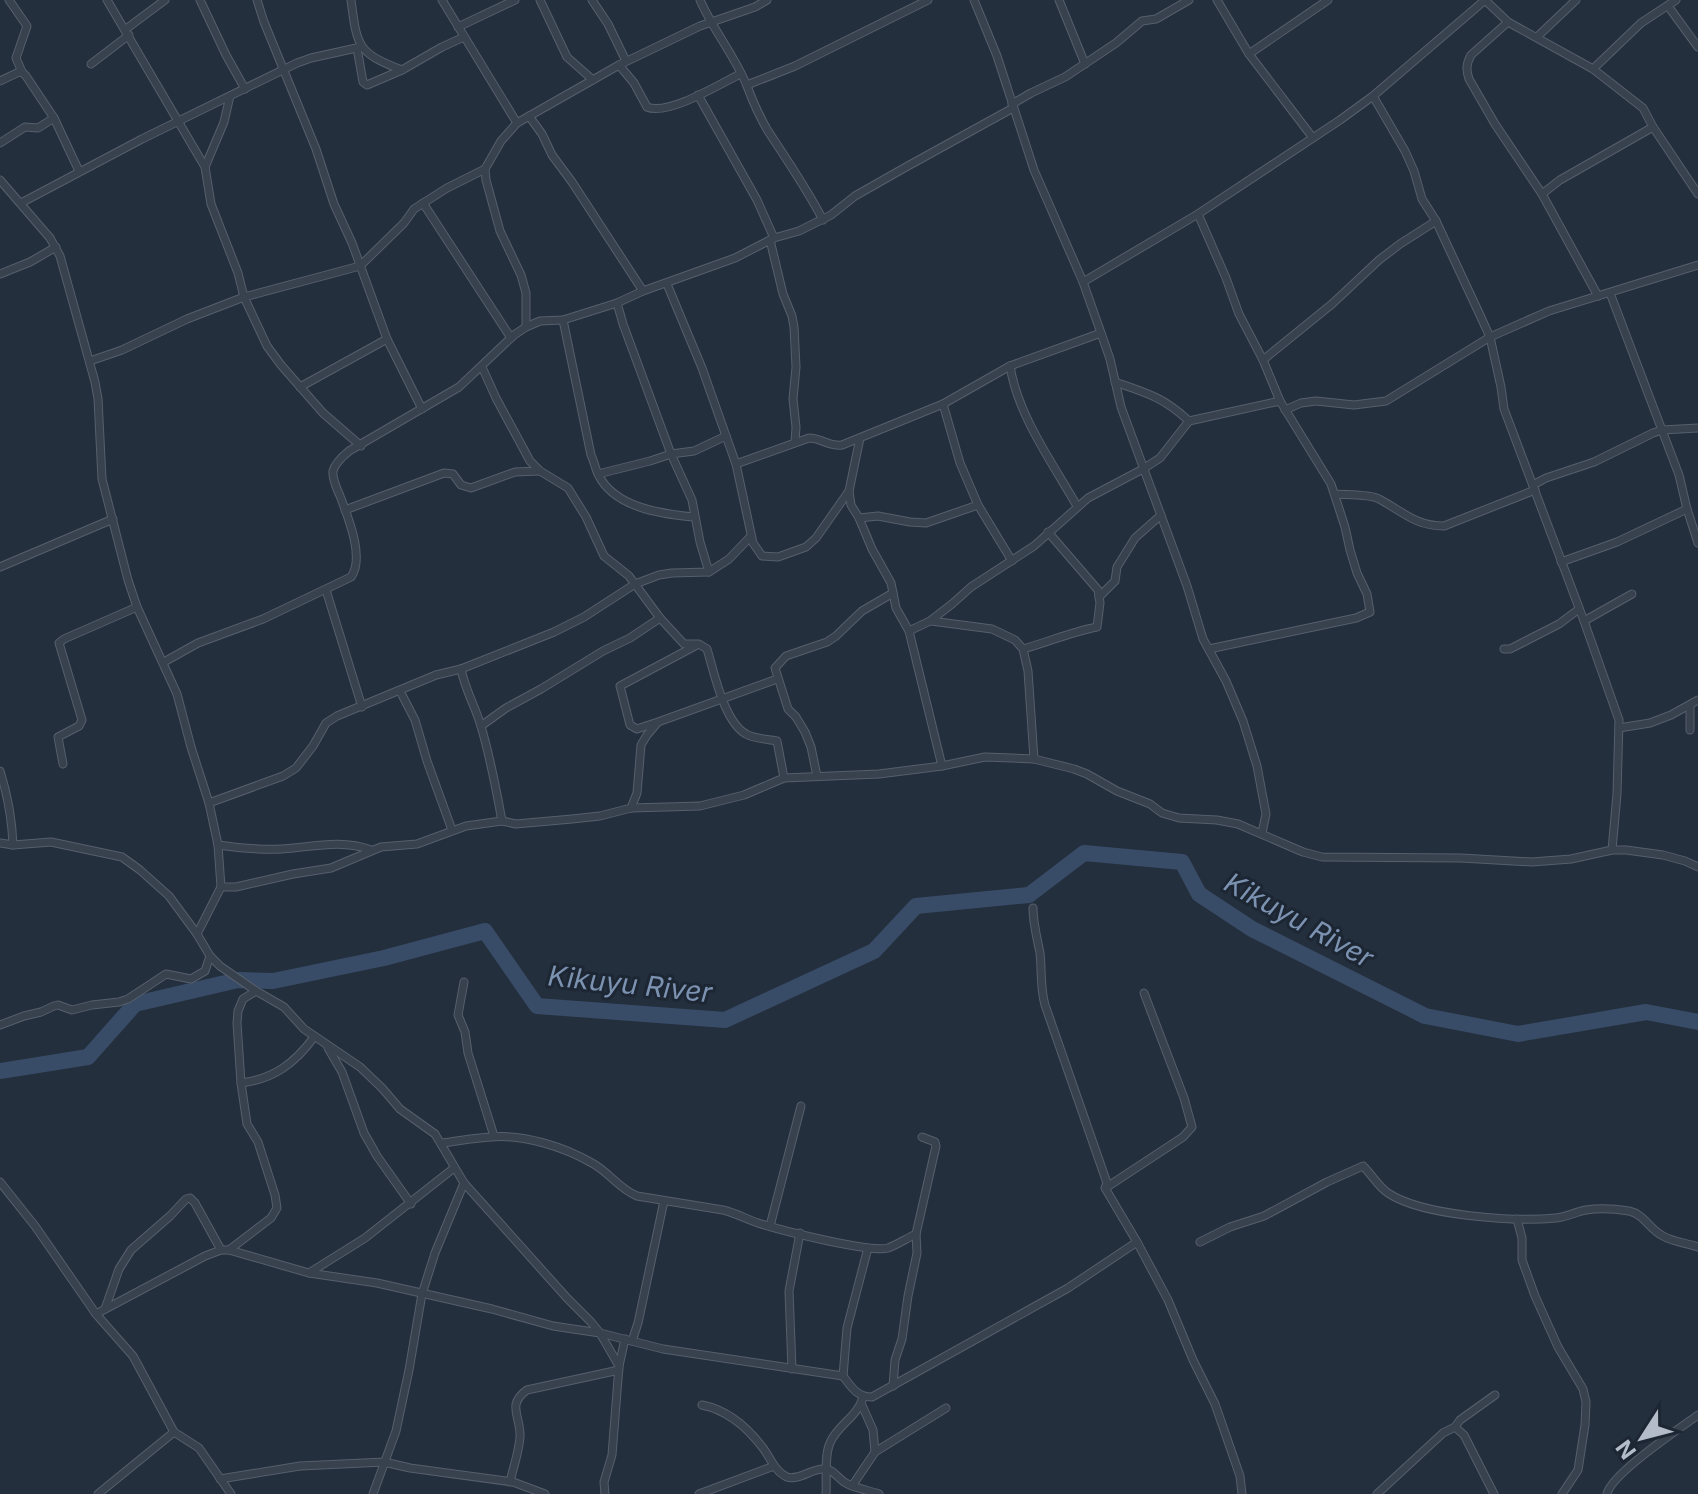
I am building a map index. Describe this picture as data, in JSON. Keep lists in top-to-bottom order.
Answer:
{
  "water": ["Kikuyu River"],
  "north": "bottom left"
}
